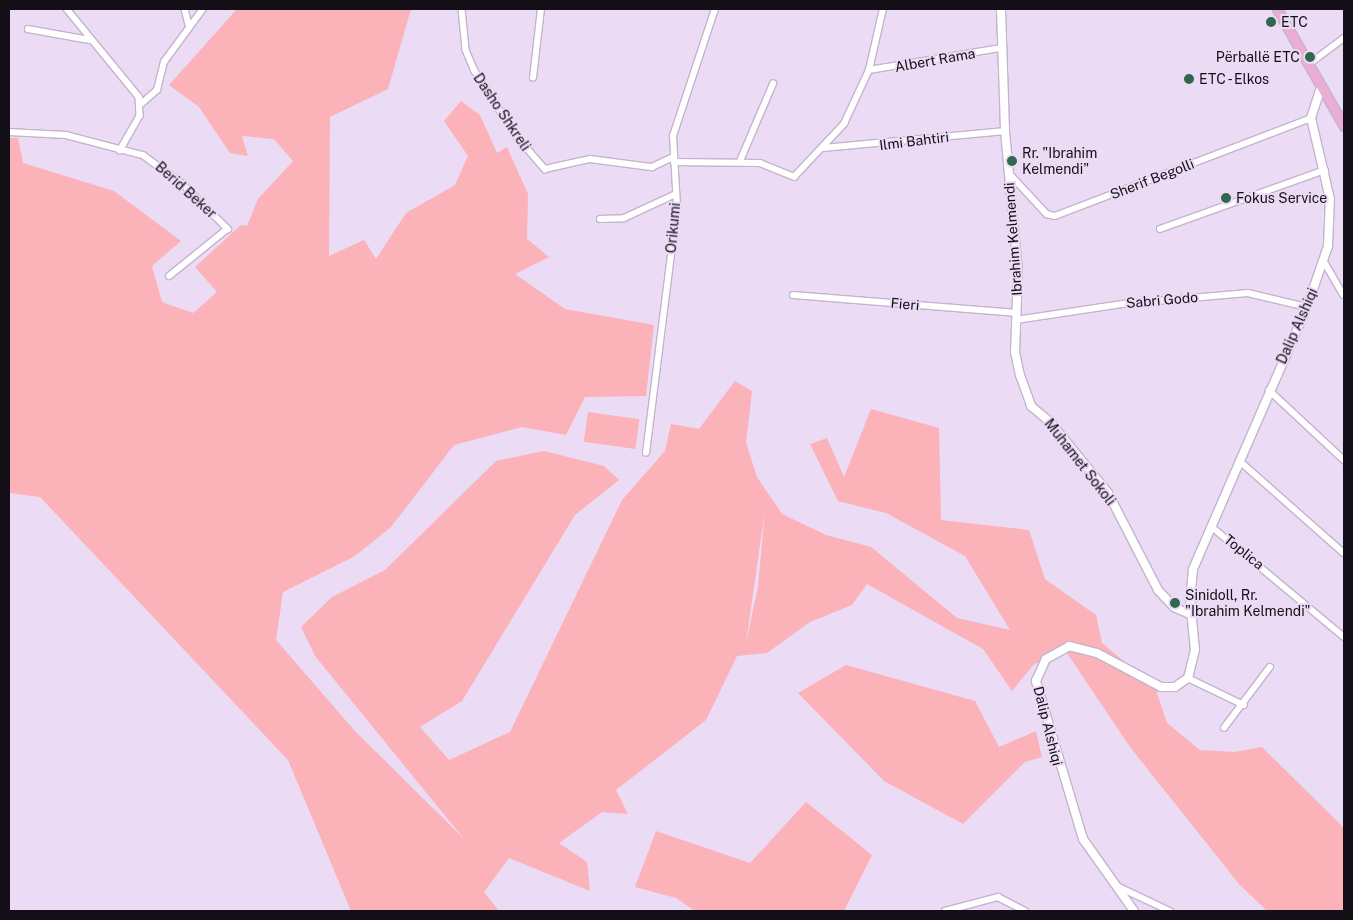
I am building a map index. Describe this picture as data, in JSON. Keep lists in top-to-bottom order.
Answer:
{
  "streets": {
    "street": [
      "Albert Rama",
      "Dasho Shkreli",
      "Ilmi Bahtiri",
      "Sherif Begolli",
      "Berid Beker",
      "Orikumi",
      "Ibrahim Kelmendi",
      "Sabri Godo",
      "Fieri",
      "Dalip Alshiqi",
      "Muhamet Sokoli",
      "Toplica"
    ]
  },
  "crossings": [
    ["Albert Rama", "Ibrahim Kelmendi"],
    ["Dasho Shkreli", "Orikumi"],
    ["Ilmi Bahtiri", "Ibrahim Kelmendi"],
    ["Sherif Begolli", "Ibrahim Kelmendi"],
    ["Sherif Begolli", "Dalip Alshiqi"],
    ["Ibrahim Kelmendi", "Sabri Godo"],
    ["Ibrahim Kelmendi", "Fieri"],
    ["Ibrahim Kelmendi", "Muhamet Sokoli"],
    ["Sabri Godo", "Fieri"],
    ["Sabri Godo", "Dalip Alshiqi"],
    ["Sabri Godo", "Muhamet Sokoli"],
    ["Fieri", "Muhamet Sokoli"],
    ["Dalip Alshiqi", "Muhamet Sokoli"],
    ["Dalip Alshiqi", "Toplica"]
  ],
  "places": [
    "ETC",
    "Përballë ETC",
    "ETC - Elkos",
    "Rr. \"Ibrahim Kelmendi\"",
    "Fokus Service",
    "Sinidoll, Rr. \"Ibrahim Kelmendi\""
  ]
}
